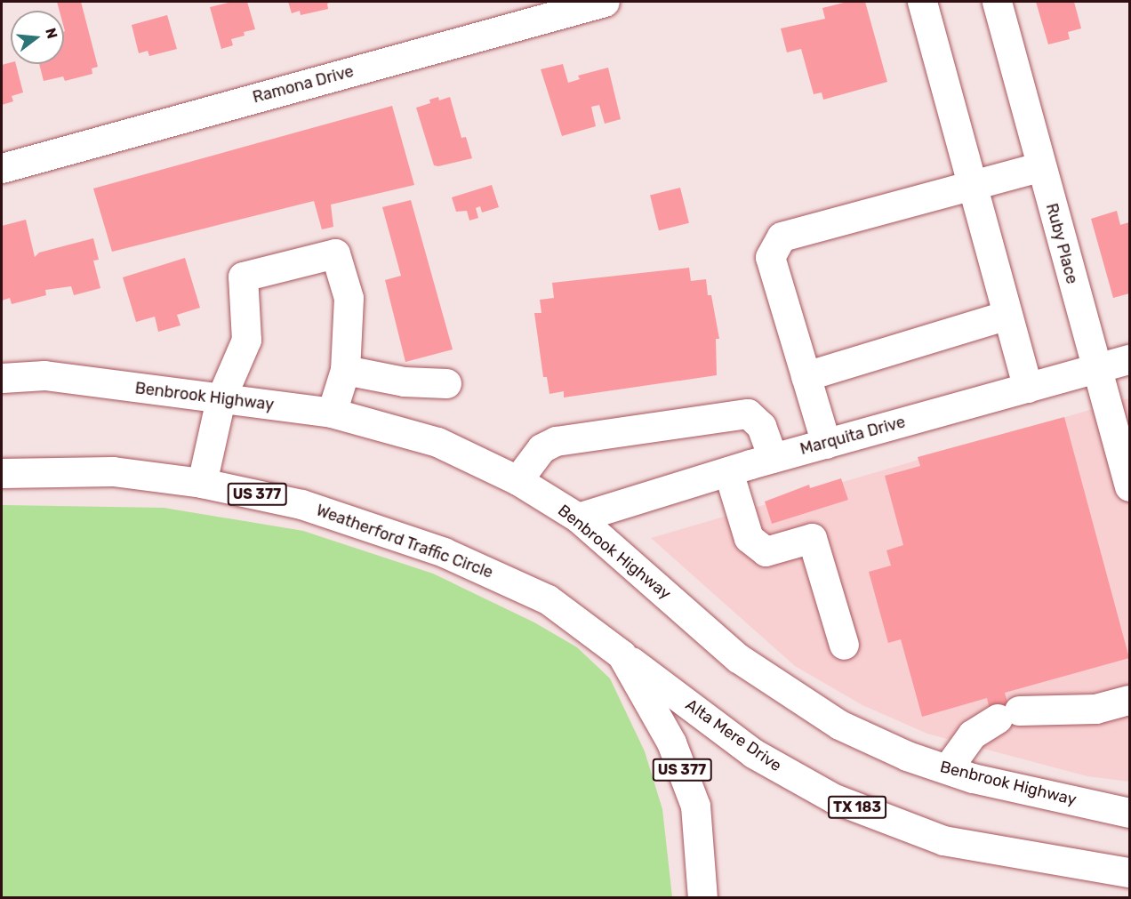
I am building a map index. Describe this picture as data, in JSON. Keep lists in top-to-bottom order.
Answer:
{
  "streets": {
    "street": [
      "Ramona Drive",
      "Ruby Place",
      "Benbrook Highway",
      "Marquita Drive",
      "US 377",
      "Weatherford Traffic Circle",
      "Alta Mere Drive",
      "TX 183"
    ]
  },
  "crossings": [
    ["Ruby Place", "Marquita Drive"],
    ["Benbrook Highway", "Marquita Drive"],
    ["Weatherford Traffic Circle", "Alta Mere Drive"]
  ],
  "north": "right"
}
